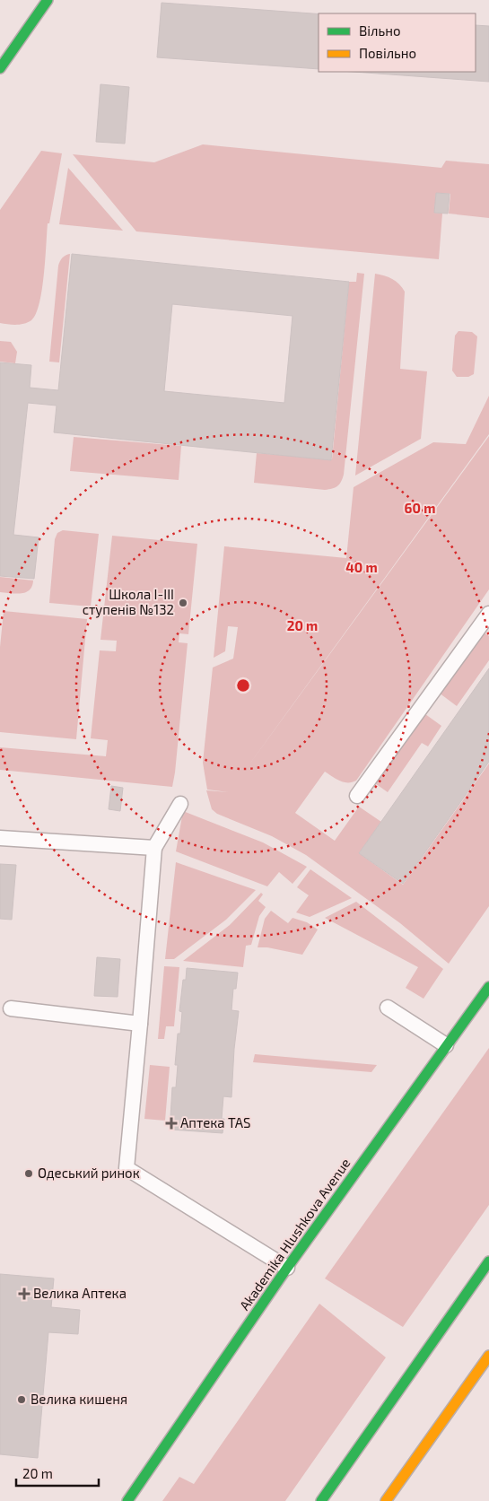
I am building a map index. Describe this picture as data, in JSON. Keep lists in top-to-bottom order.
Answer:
{
  "streets": {
    "main road": ["Akademika Hlushkova Avenue"]
  },
  "places": {
    "other": ["Школа І-ІІІ ступенів №132", "Одеський ринок", "Велика кишеня"],
    "health": ["Аптека TAS", "Велика Аптека"]
  },
  "legend": ["Вільно", "Повільно"],
  "scale_bar": "20 m",
  "rings": ["60 m", "40 m", "20 m"]
}
